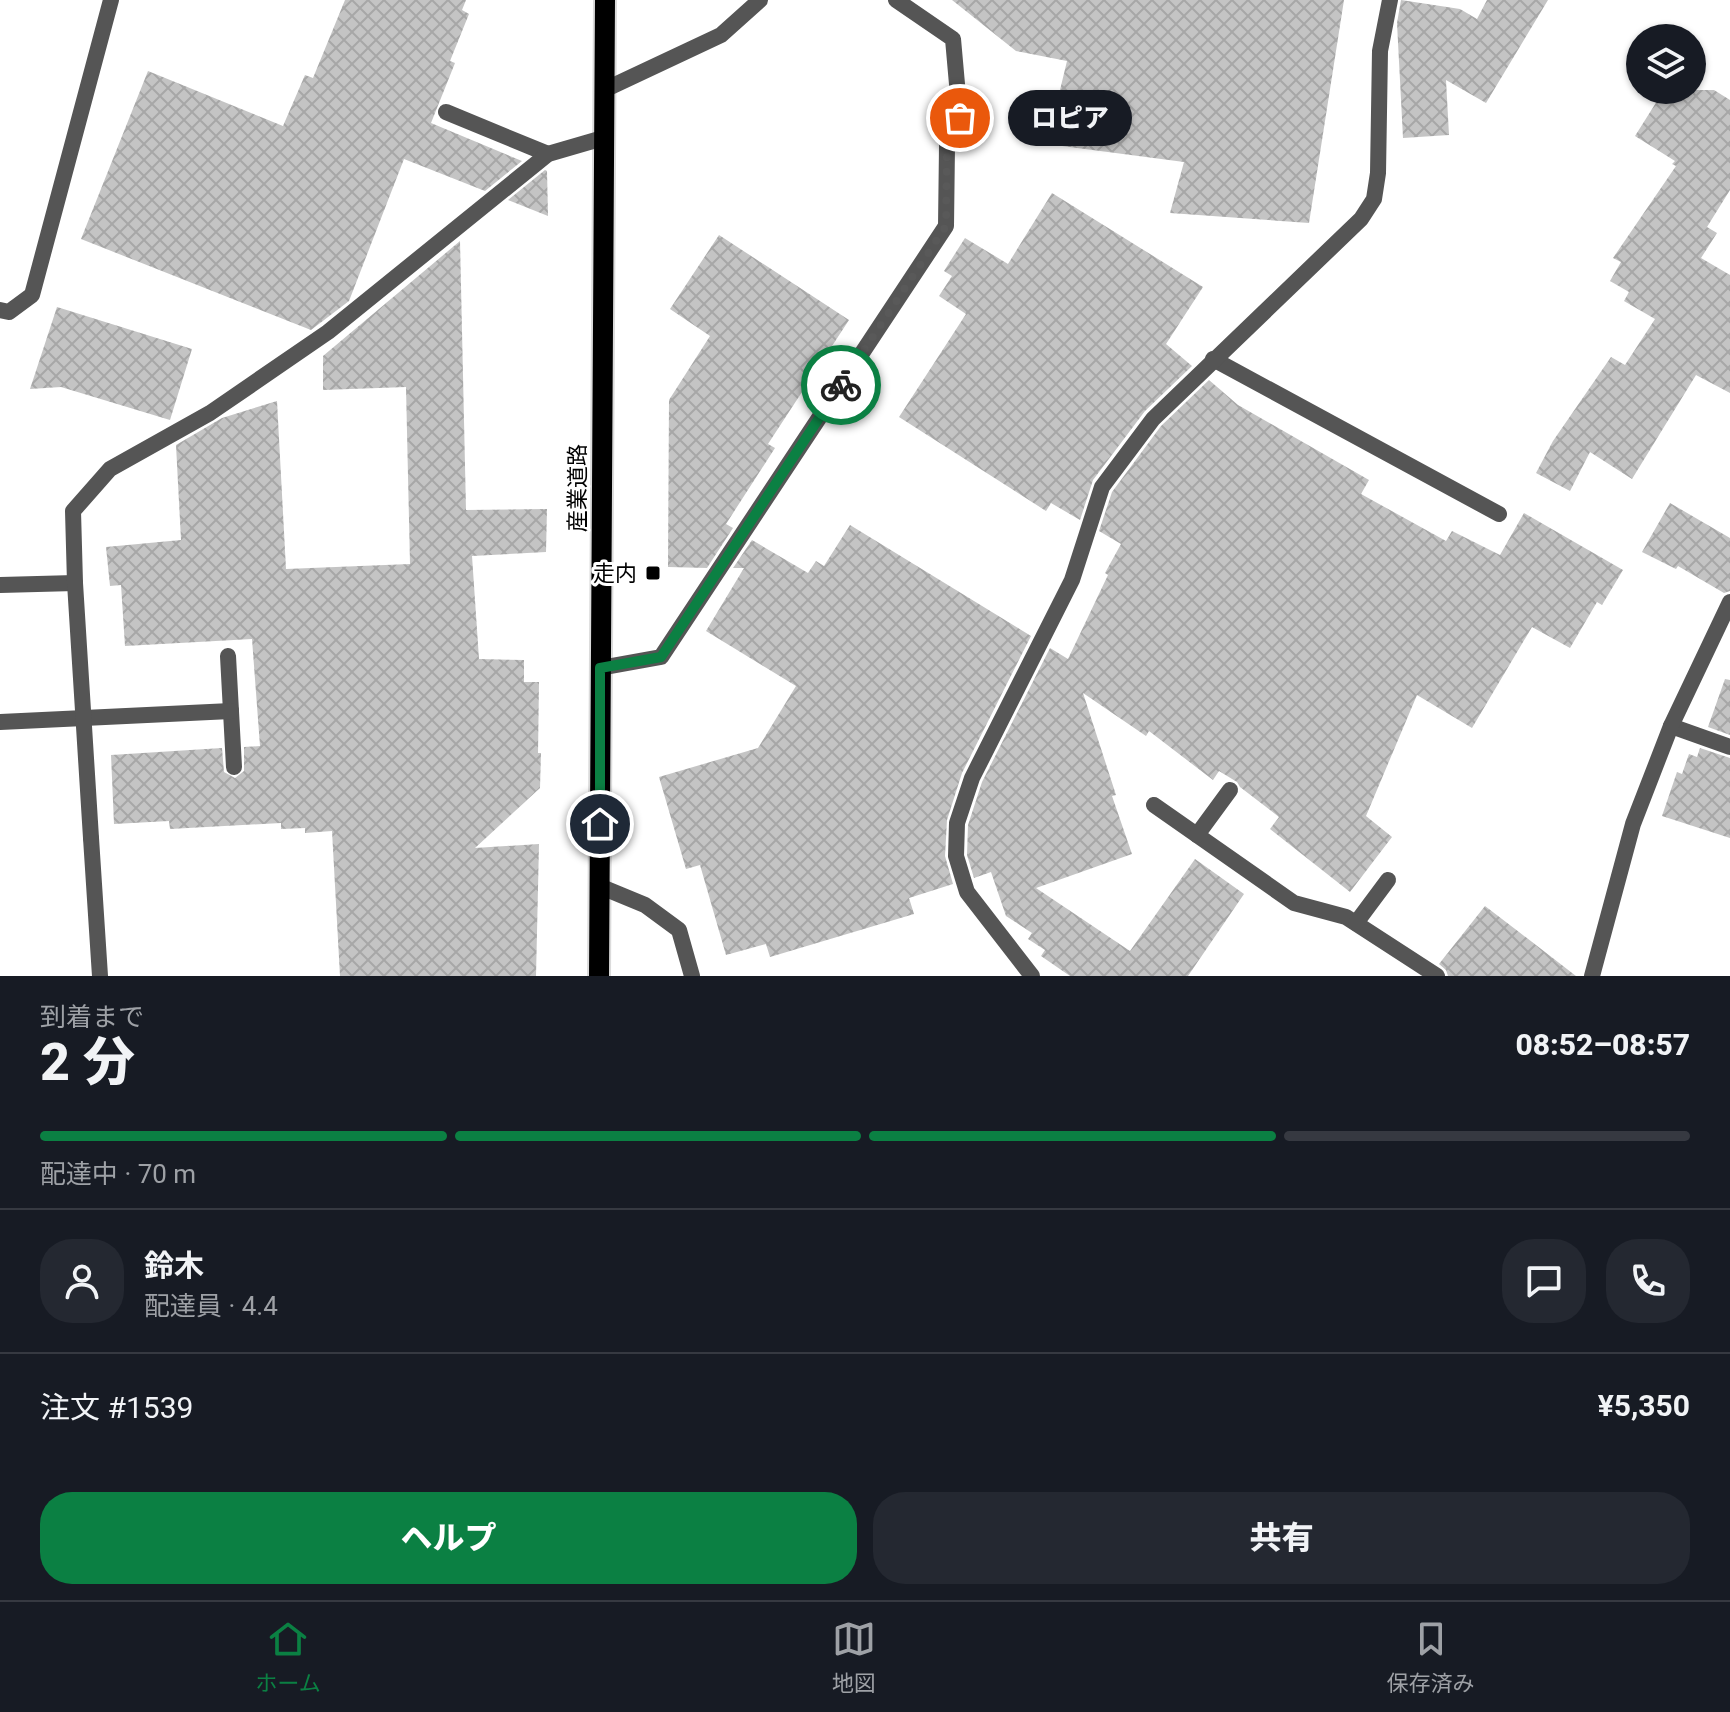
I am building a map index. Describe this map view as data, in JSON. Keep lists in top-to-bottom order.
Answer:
{
  "streets": {
    "main road": ["産業道路"]
  },
  "places": {
    "other": ["ロピア"],
    "transit": ["走内"]
  },
  "page": {
    "bubble": "ロピア",
    "heading": ["2 分", "到着まで", "08:52–08:57"],
    "panel": [
      "鈴木",
      "配達員 · 4.4",
      "注文 #1539",
      "¥5,350"
    ],
    "bar": "配達中 · 70 m",
    "buttons": ["ヘルプ", "共有"],
    "tabs": ["ホーム", "地図", "保存済み"]
  }
}
